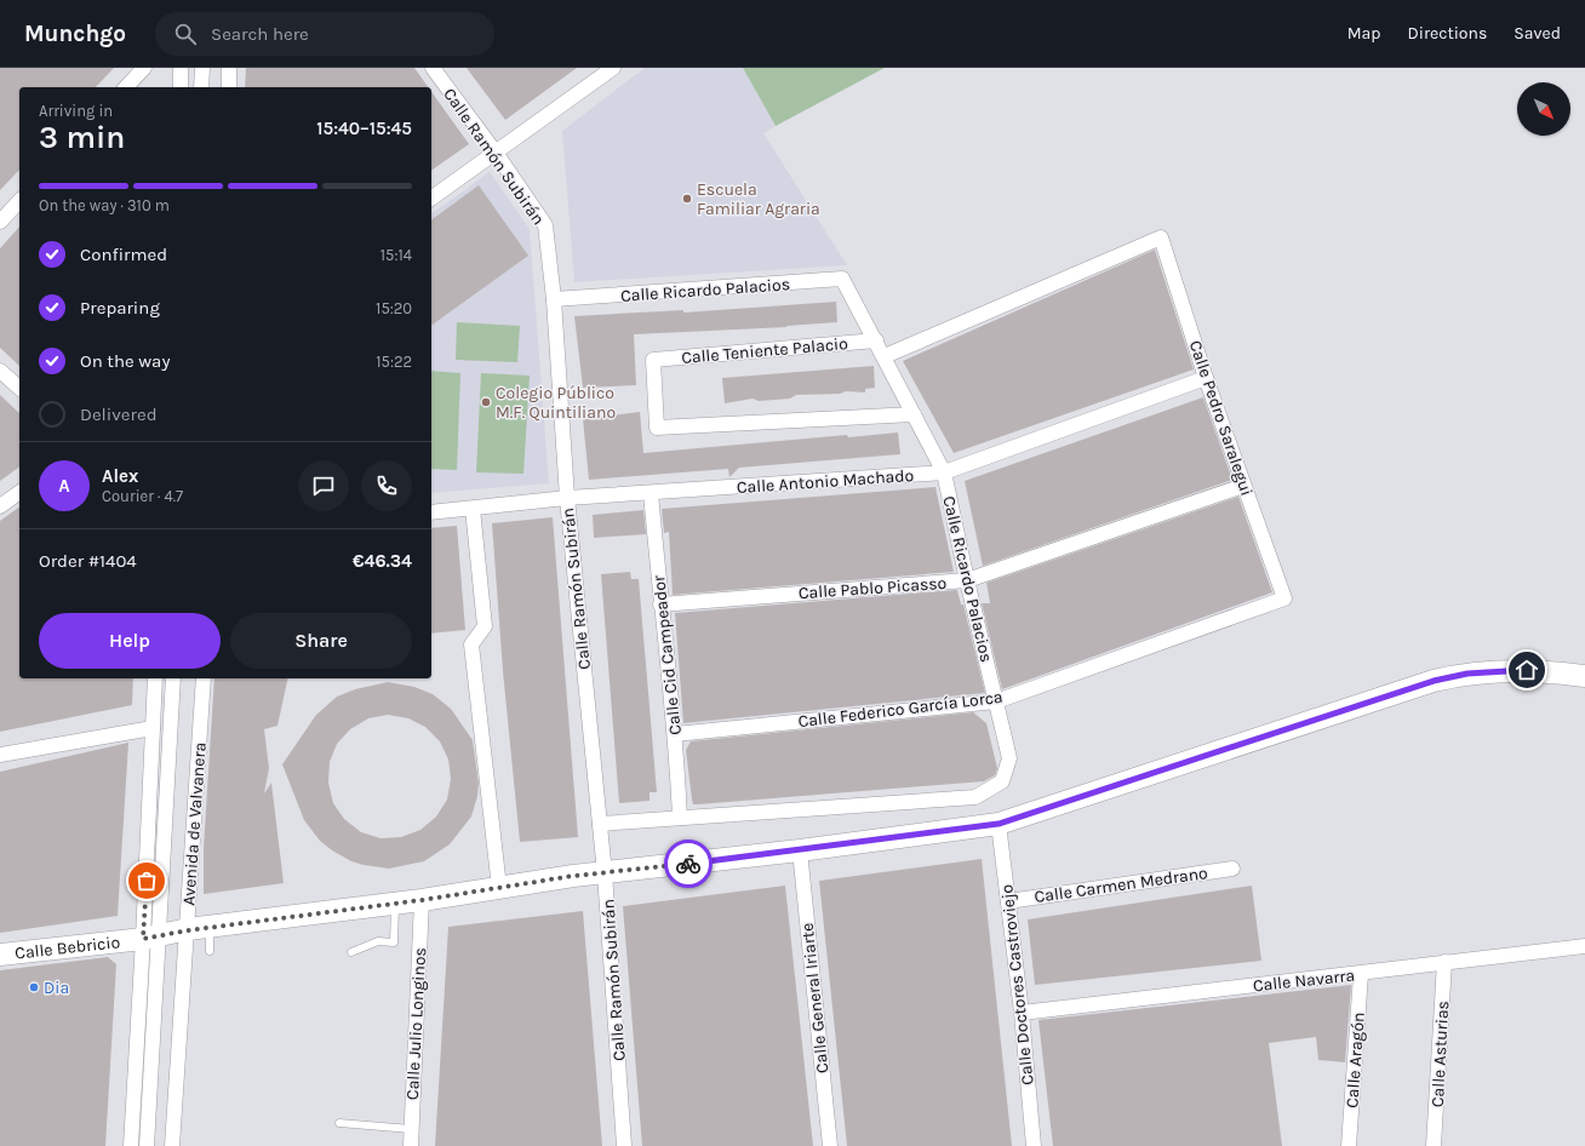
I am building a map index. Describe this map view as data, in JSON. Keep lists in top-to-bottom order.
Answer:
{
  "streets": {
    "street": [
      "Calle Ramón Subirán",
      "Calle Ricardo Palacios",
      "Calle Teniente Palacio",
      "Calle Pedro Saralegui",
      "Calle Antonio Machado",
      "Calle Pablo Picasso",
      "Calle Cid Campeador",
      "Calle Federico García Lorca",
      "Avenida de Valvanera",
      "Calle Carmen Medrano",
      "Calle Bebricio",
      "Calle Navarra",
      "Calle Doctores Castroviejo",
      "Calle General Iriarte",
      "Calle Julio Longinos",
      "Calle Asturias",
      "Calle Aragón"
    ]
  },
  "crossings": [
    ["Calle Ramón Subirán", "Calle Ricardo Palacios"],
    ["Calle Ramón Subirán", "Calle Antonio Machado"],
    ["Calle Ramón Subirán", "Calle Bebricio"],
    ["Calle Ricardo Palacios", "Calle Teniente Palacio"],
    ["Calle Ricardo Palacios", "Calle Pedro Saralegui"],
    ["Calle Ricardo Palacios", "Calle Antonio Machado"],
    ["Calle Ricardo Palacios", "Calle Pablo Picasso"],
    ["Calle Ricardo Palacios", "Calle Cid Campeador"],
    ["Calle Ricardo Palacios", "Calle Federico García Lorca"],
    ["Calle Pedro Saralegui", "Calle Antonio Machado"],
    ["Calle Pedro Saralegui", "Calle Pablo Picasso"],
    ["Calle Pedro Saralegui", "Calle Federico García Lorca"],
    ["Calle Antonio Machado", "Calle Cid Campeador"],
    ["Calle Pablo Picasso", "Calle Cid Campeador"],
    ["Calle Cid Campeador", "Calle Federico García Lorca"],
    ["Avenida de Valvanera", "Calle Bebricio"],
    ["Calle Carmen Medrano", "Calle Doctores Castroviejo"],
    ["Calle Bebricio", "Calle Doctores Castroviejo"],
    ["Calle Bebricio", "Calle General Iriarte"],
    ["Calle Bebricio", "Calle Julio Longinos"],
    ["Calle Navarra", "Calle Doctores Castroviejo"],
    ["Calle Navarra", "Calle Asturias"],
    ["Calle Navarra", "Calle Aragón"]
  ],
  "places": ["Escuela Familiar Agraria", "Colegio Público M.F. Quintiliano", "Dia"],
  "north": "bottom right",
  "page": {
    "header": "Munchgo",
    "search": "Search here",
    "nav": ["Map", "Directions", "Saved"],
    "heading": ["3 min", "Arriving in", "15:40–15:45"],
    "panel": [
      "Alex",
      "Courier · 4.7",
      "Order #1404",
      "€46.34"
    ],
    "bar": "On the way · 310 m",
    "list": [
      ["Confirmed", "15:14"],
      ["Preparing", "15:20"],
      ["On the way", "15:22"],
      "Delivered"
    ],
    "round": "A",
    "buttons": ["Help", "Share"]
  }
}
